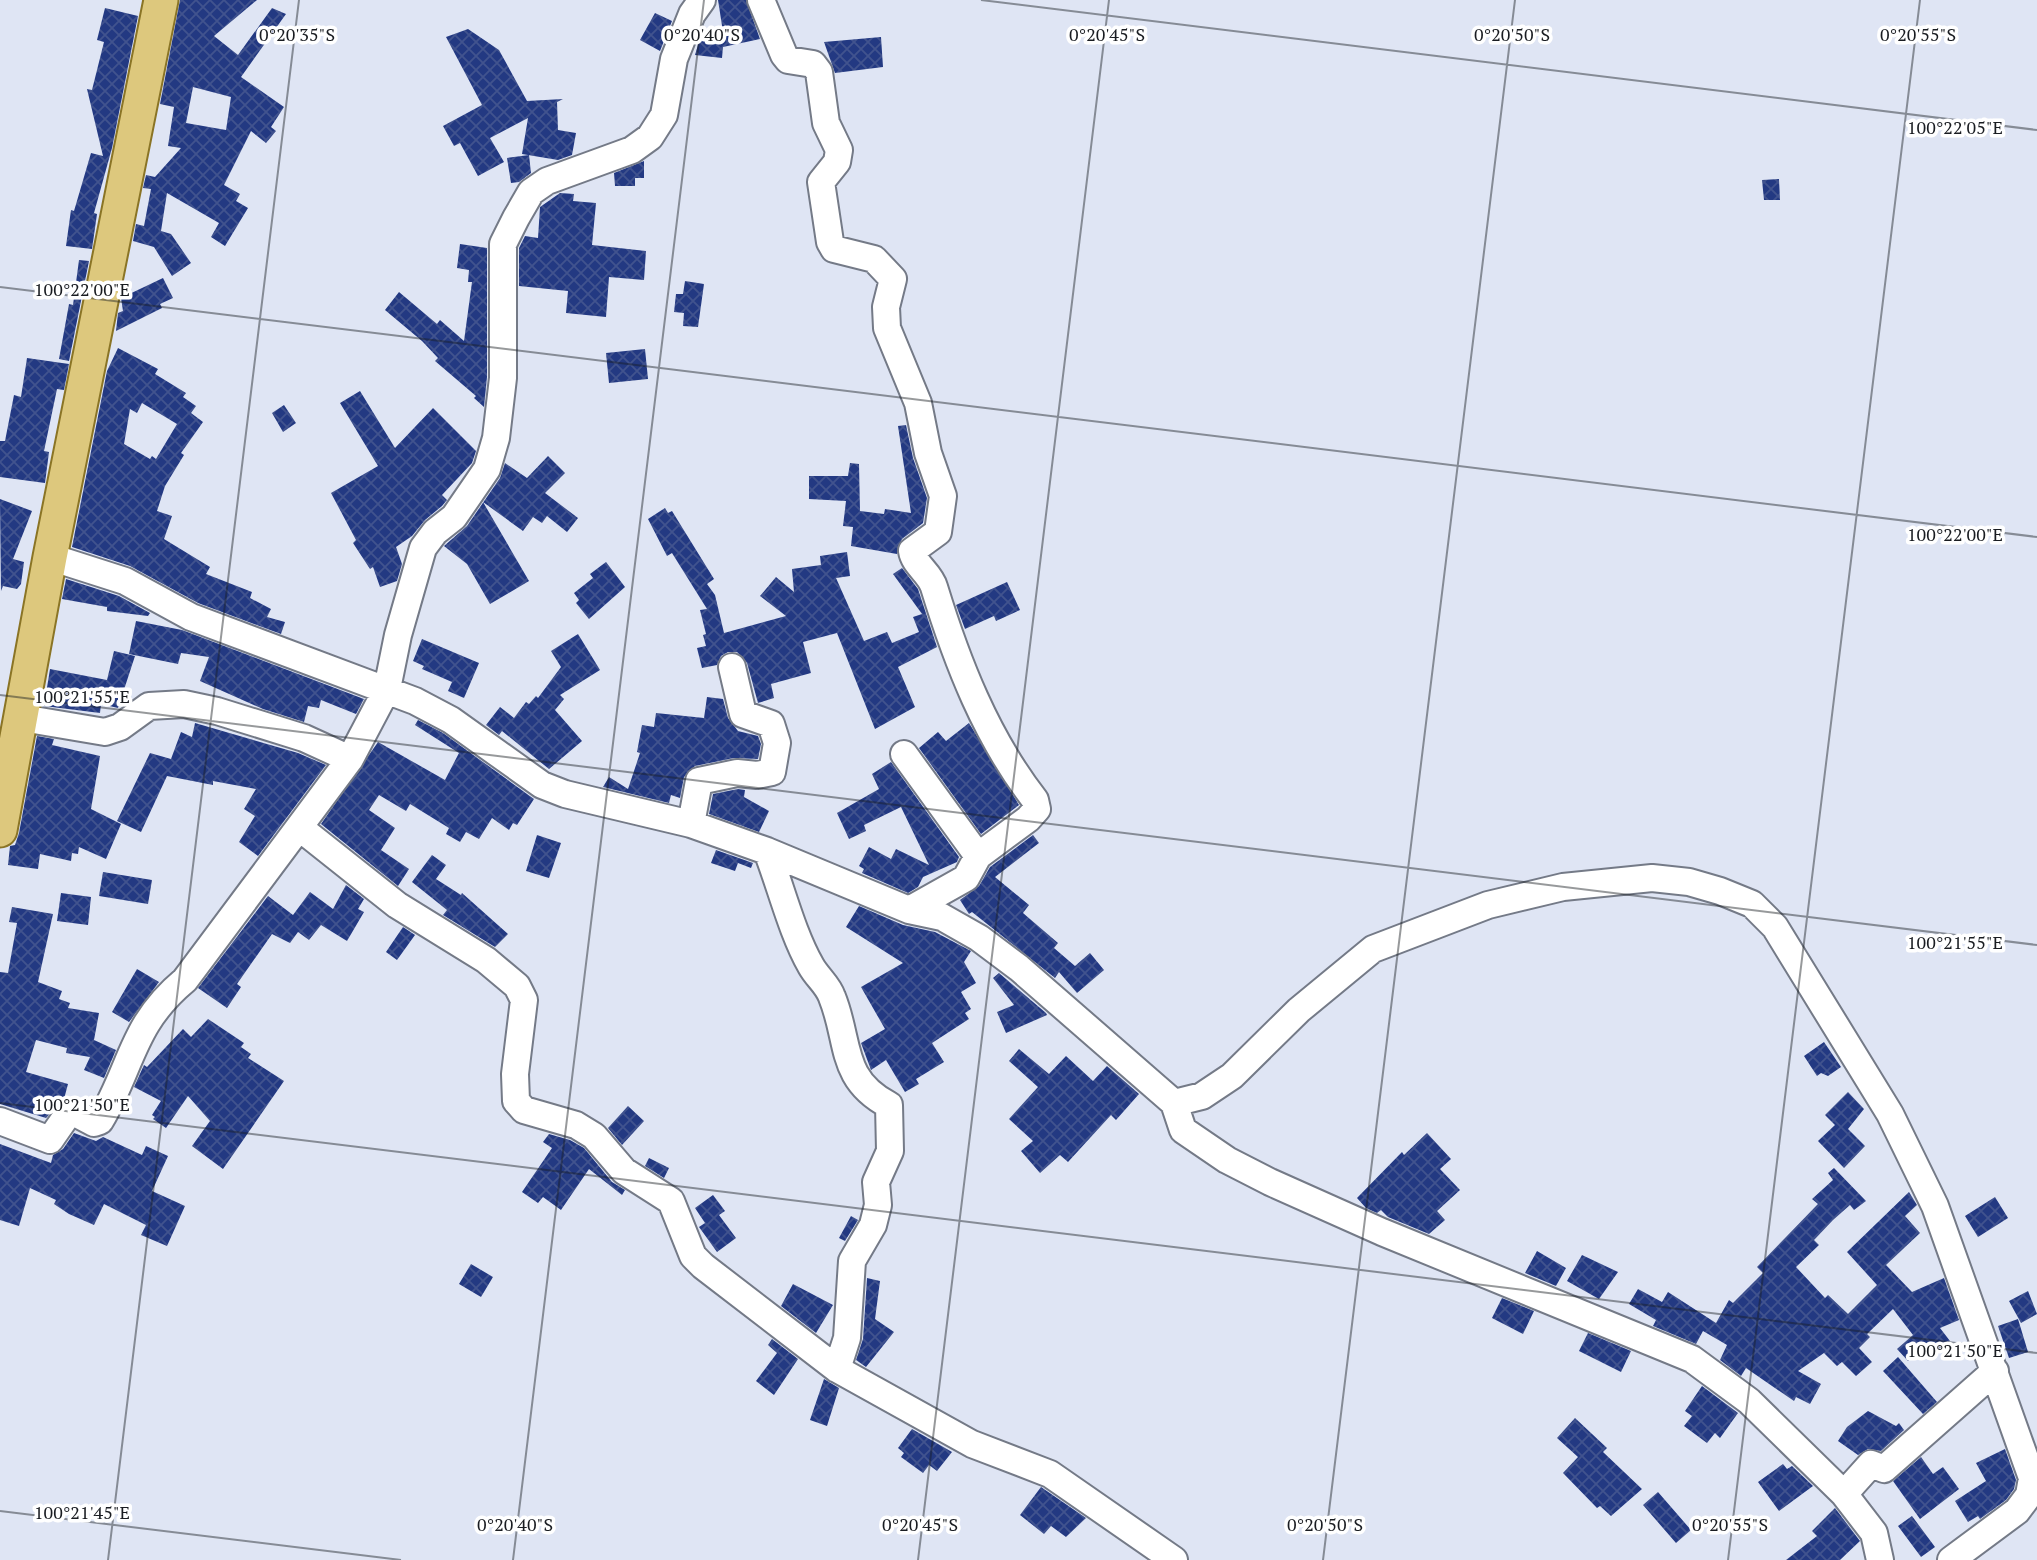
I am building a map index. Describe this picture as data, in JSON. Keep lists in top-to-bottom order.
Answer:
{
  "coordinates": [
    "0°20'35\"S",
    "0°20'40\"S",
    "0°20'45\"S",
    "0°20'50\"S",
    "0°20'55\"S",
    "100°22'05\"E",
    "100°22'00\"E",
    "100°21'55\"E",
    "100°21'50\"E",
    "100°21'45\"E"
  ]
}
